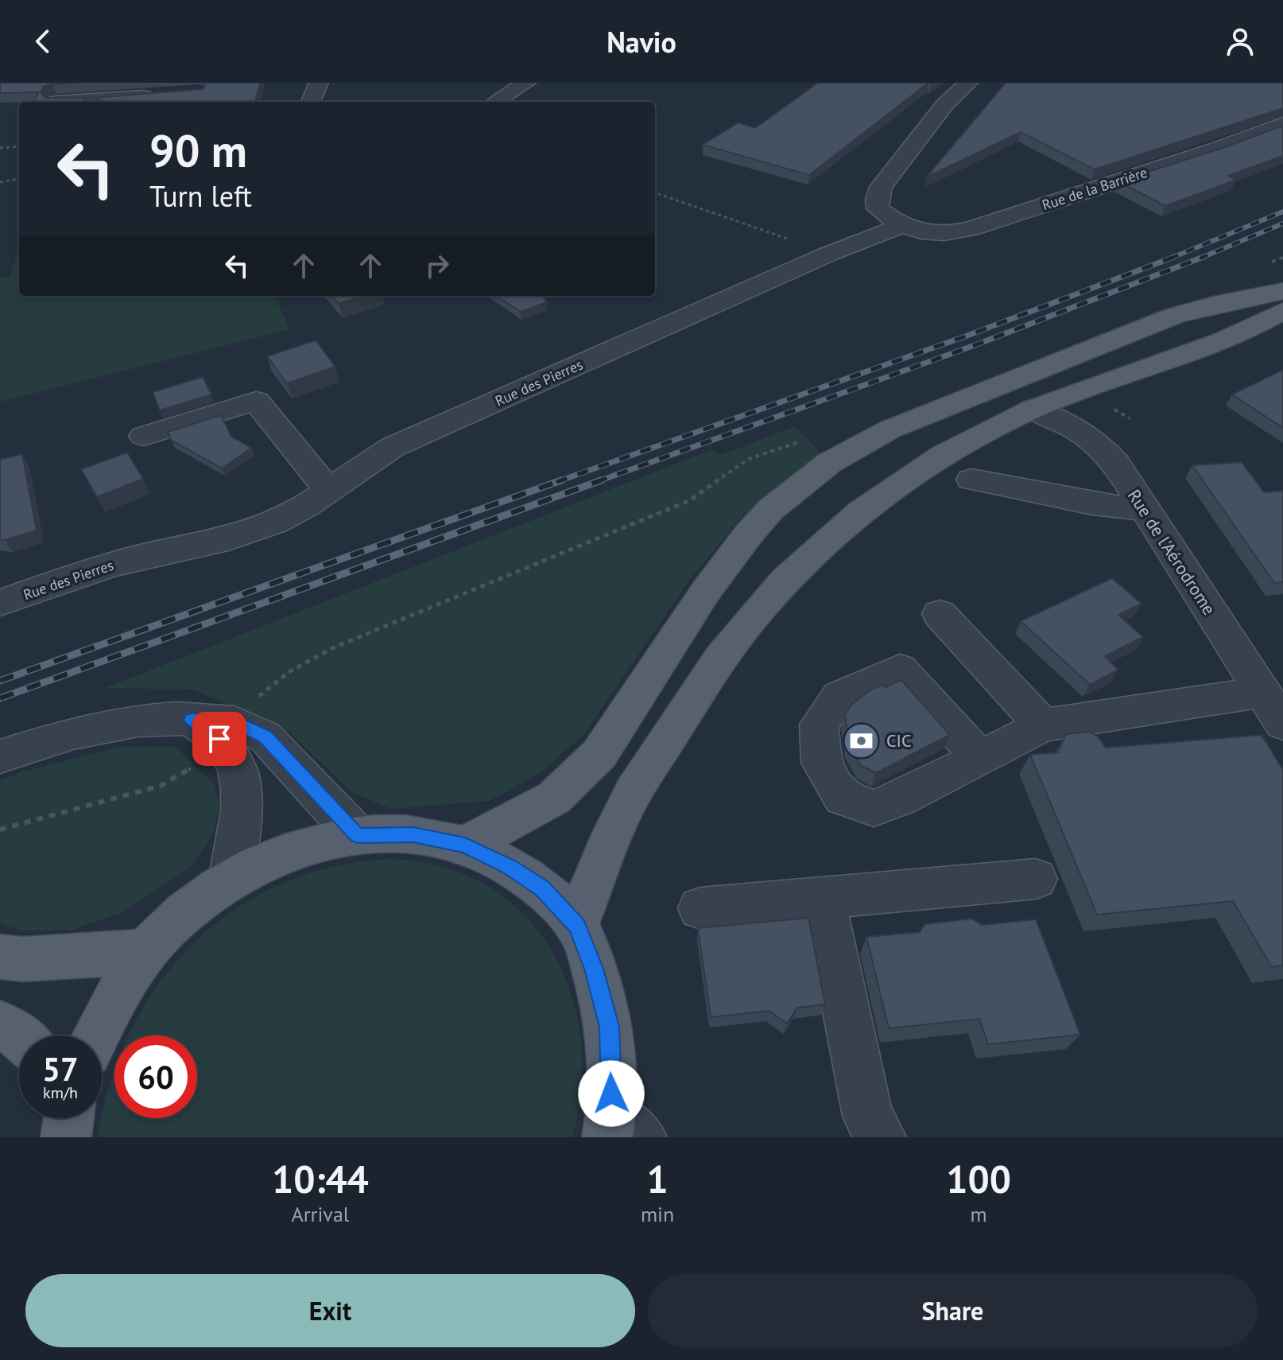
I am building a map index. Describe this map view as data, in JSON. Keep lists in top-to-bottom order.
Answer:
{
  "streets": {
    "street": ["Rue de la Barrière", "Rue des Pierres", "Rue de l'Aérodrome"]
  },
  "crossings": [
    ["Rue de la Barrière", "Rue des Pierres"]
  ],
  "places": {
    "bank": ["CIC"]
  },
  "page": {
    "header": "Navio",
    "turn": ["90 m", "Turn left"],
    "speed": "57 km/h",
    "limit": "60",
    "eta": [
      "10:44",
      "Arrival",
      "1",
      "min",
      "100",
      "m"
    ],
    "buttons": ["Exit", "Share"]
  }
}
